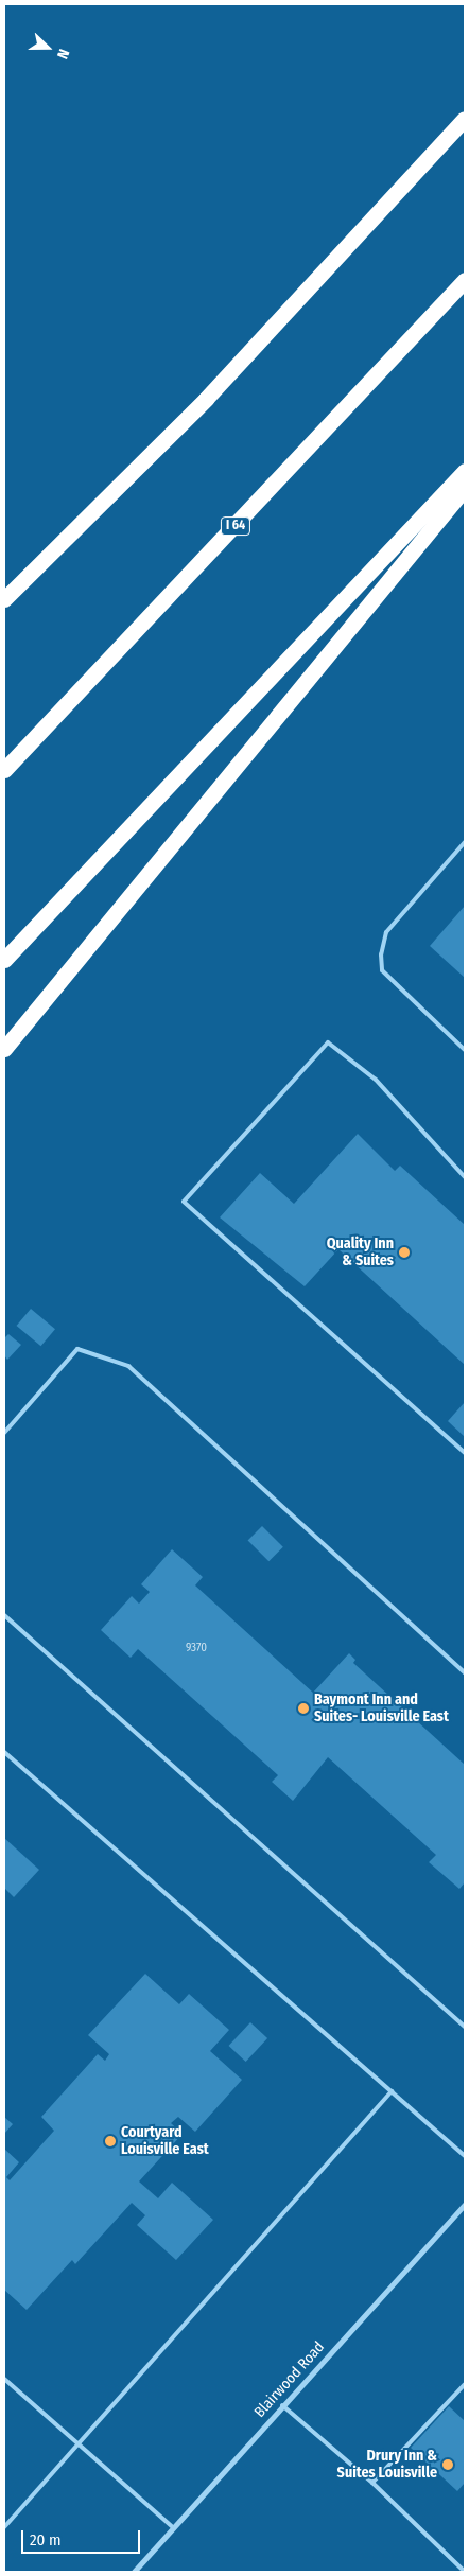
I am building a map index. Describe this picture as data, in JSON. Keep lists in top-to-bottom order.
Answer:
{
  "streets": {
    "highway": ["I 64"],
    "street": ["Blairwood Road"]
  },
  "places": [
    "Quality Inn & Suites",
    "Baymont Inn and Suites- Louisville East",
    "Courtyard Louisville East",
    "Drury Inn & Suites Louisville"
  ],
  "house_numbers": ["9370"],
  "scale_bar": "20 m",
  "north": "right"
}
